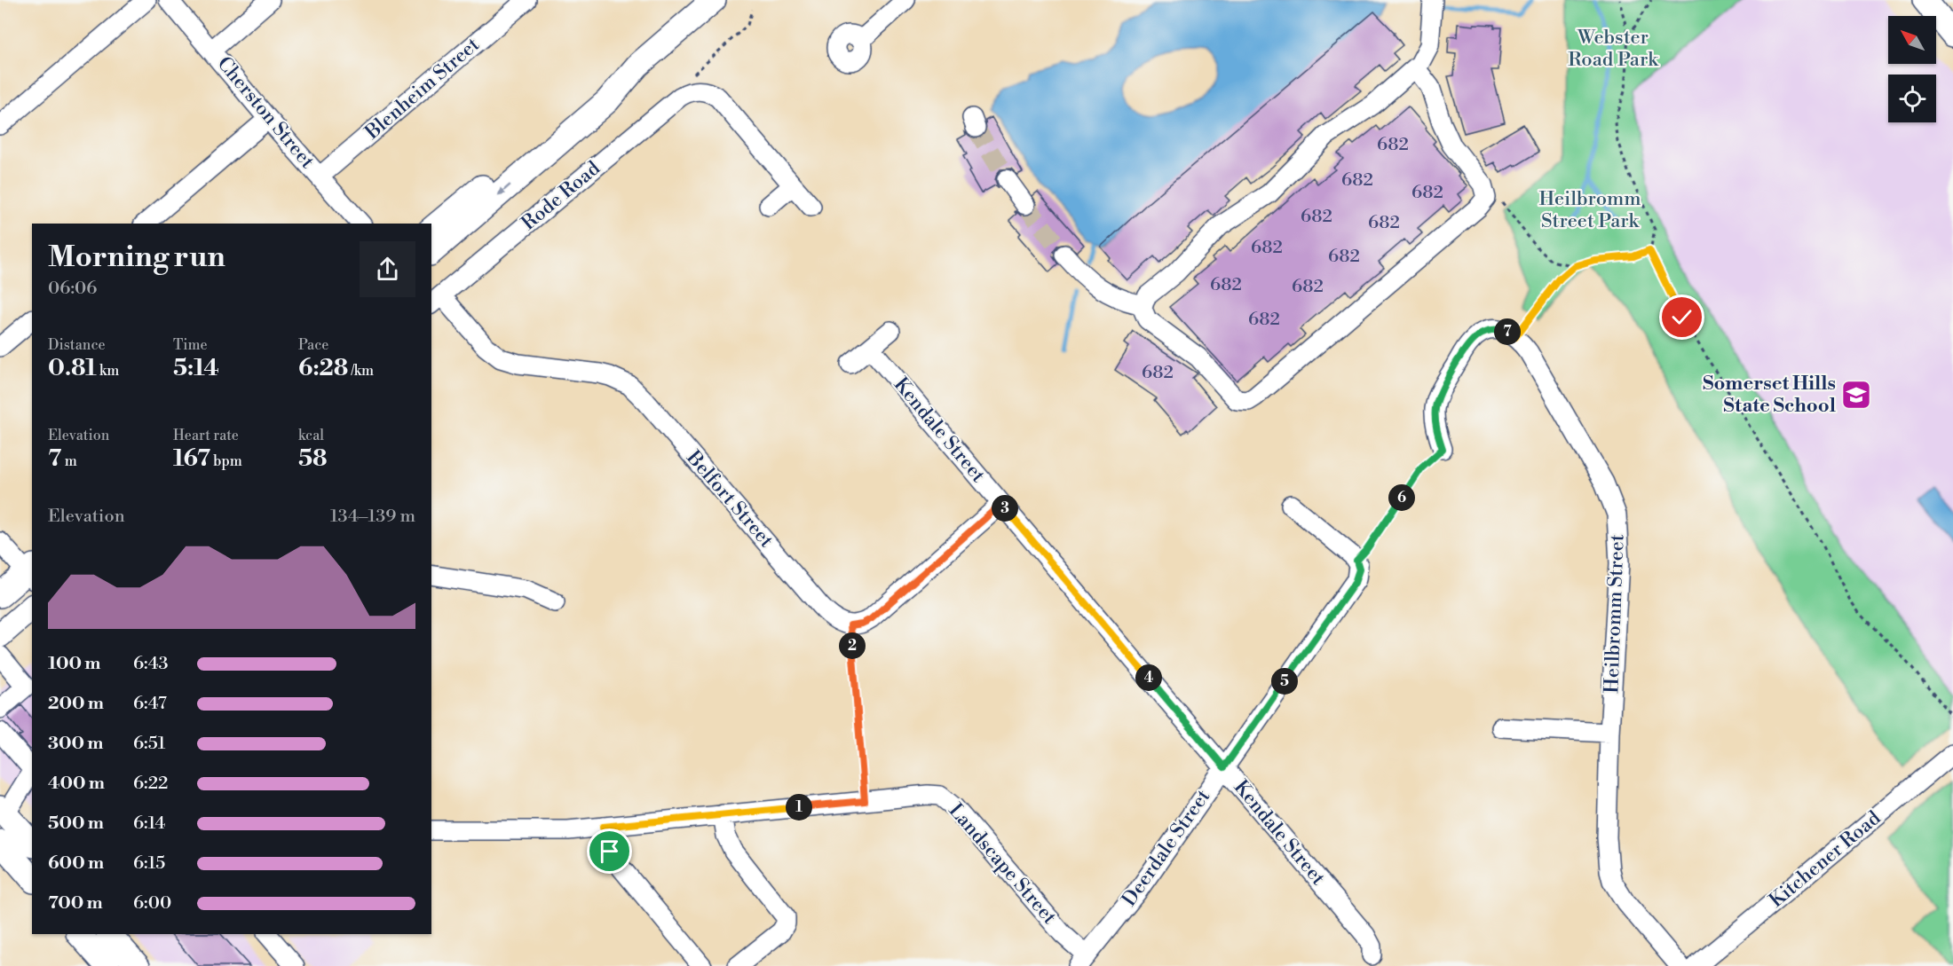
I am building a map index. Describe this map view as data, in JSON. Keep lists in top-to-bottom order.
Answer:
{
  "streets": {
    "main road": ["Rode Road"],
    "street": [
      "Blenheim Street",
      "Cherston Street",
      "Kendale Street",
      "Belfort Street",
      "Heilbromm Street",
      "Deerdale Street",
      "Kitchener Road",
      "Landscape Street"
    ]
  },
  "crossings": [
    ["Blenheim Street", "Cherston Street"],
    ["Rode Road", "Belfort Street"],
    ["Kendale Street", "Deerdale Street"],
    ["Deerdale Street", "Landscape Street"]
  ],
  "parks": ["Webster Road Park", "Heilbromm Street Park"],
  "places": {
    "school or university": ["Somerset Hills State School"]
  },
  "house_numbers": [
    "682",
    "682",
    "682",
    "682",
    "682",
    "682",
    "682",
    "682",
    "682",
    "682",
    "682"
  ],
  "north": "top left",
  "page": {
    "heading": ["Morning run", "06:06"],
    "stats": [
      ["Distance", "0.81 km"],
      ["Time", "5:14"],
      ["Pace", "6:28 /km"],
      ["Elevation", "7 m"],
      ["Heart rate", "167 bpm"],
      ["kcal", "58"]
    ],
    "pins": [
      "7",
      "6",
      "3",
      "2",
      "4",
      "5",
      "1"
    ],
    "chart": ["Elevation", "134–139 m"],
    "list": [
      {
        "name": "100 m",
        "note": "6:43"
      },
      {
        "name": "200 m",
        "note": "6:47"
      },
      {
        "name": "300 m",
        "note": "6:51"
      },
      {
        "name": "400 m",
        "note": "6:22"
      },
      {
        "name": "500 m",
        "note": "6:14"
      },
      {
        "name": "600 m",
        "note": "6:15"
      },
      {
        "name": "700 m",
        "note": "6:00"
      }
    ]
  }
}
